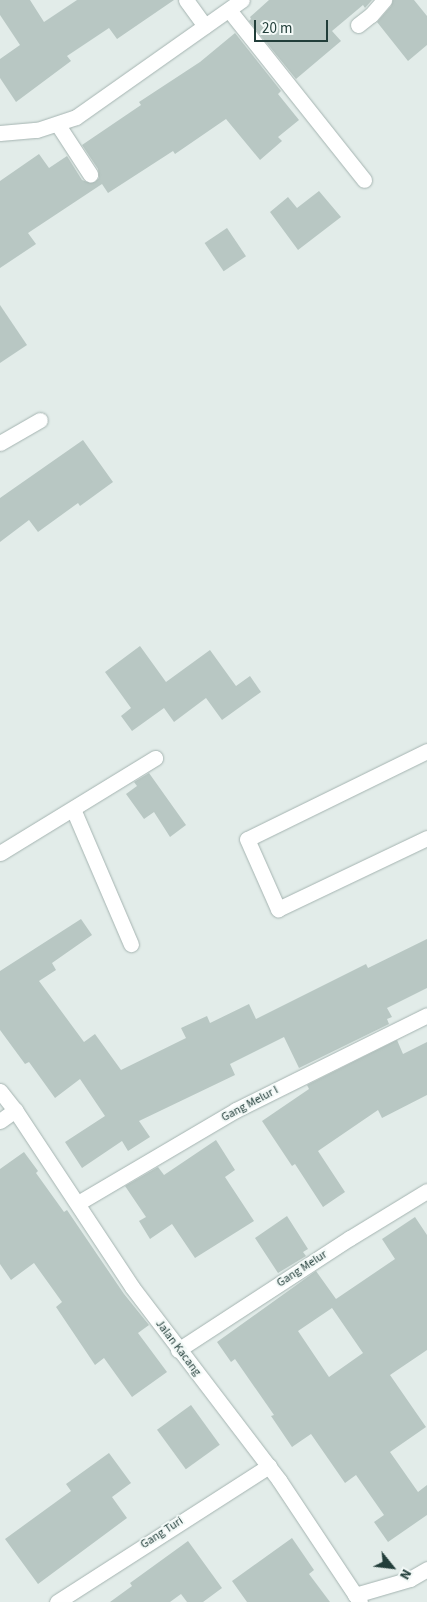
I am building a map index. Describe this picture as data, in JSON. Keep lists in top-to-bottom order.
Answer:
{
  "streets": {
    "street": [
      "Gang Melur I",
      "Gang Melur",
      "Jalan Kacang",
      "Gang Turi"
    ]
  },
  "crossings": [
    ["Gang Melur I", "Jalan Kacang"],
    ["Gang Melur", "Jalan Kacang"],
    ["Jalan Kacang", "Gang Turi"]
  ],
  "scale_bar": "20 m",
  "north": "bottom right"
}
